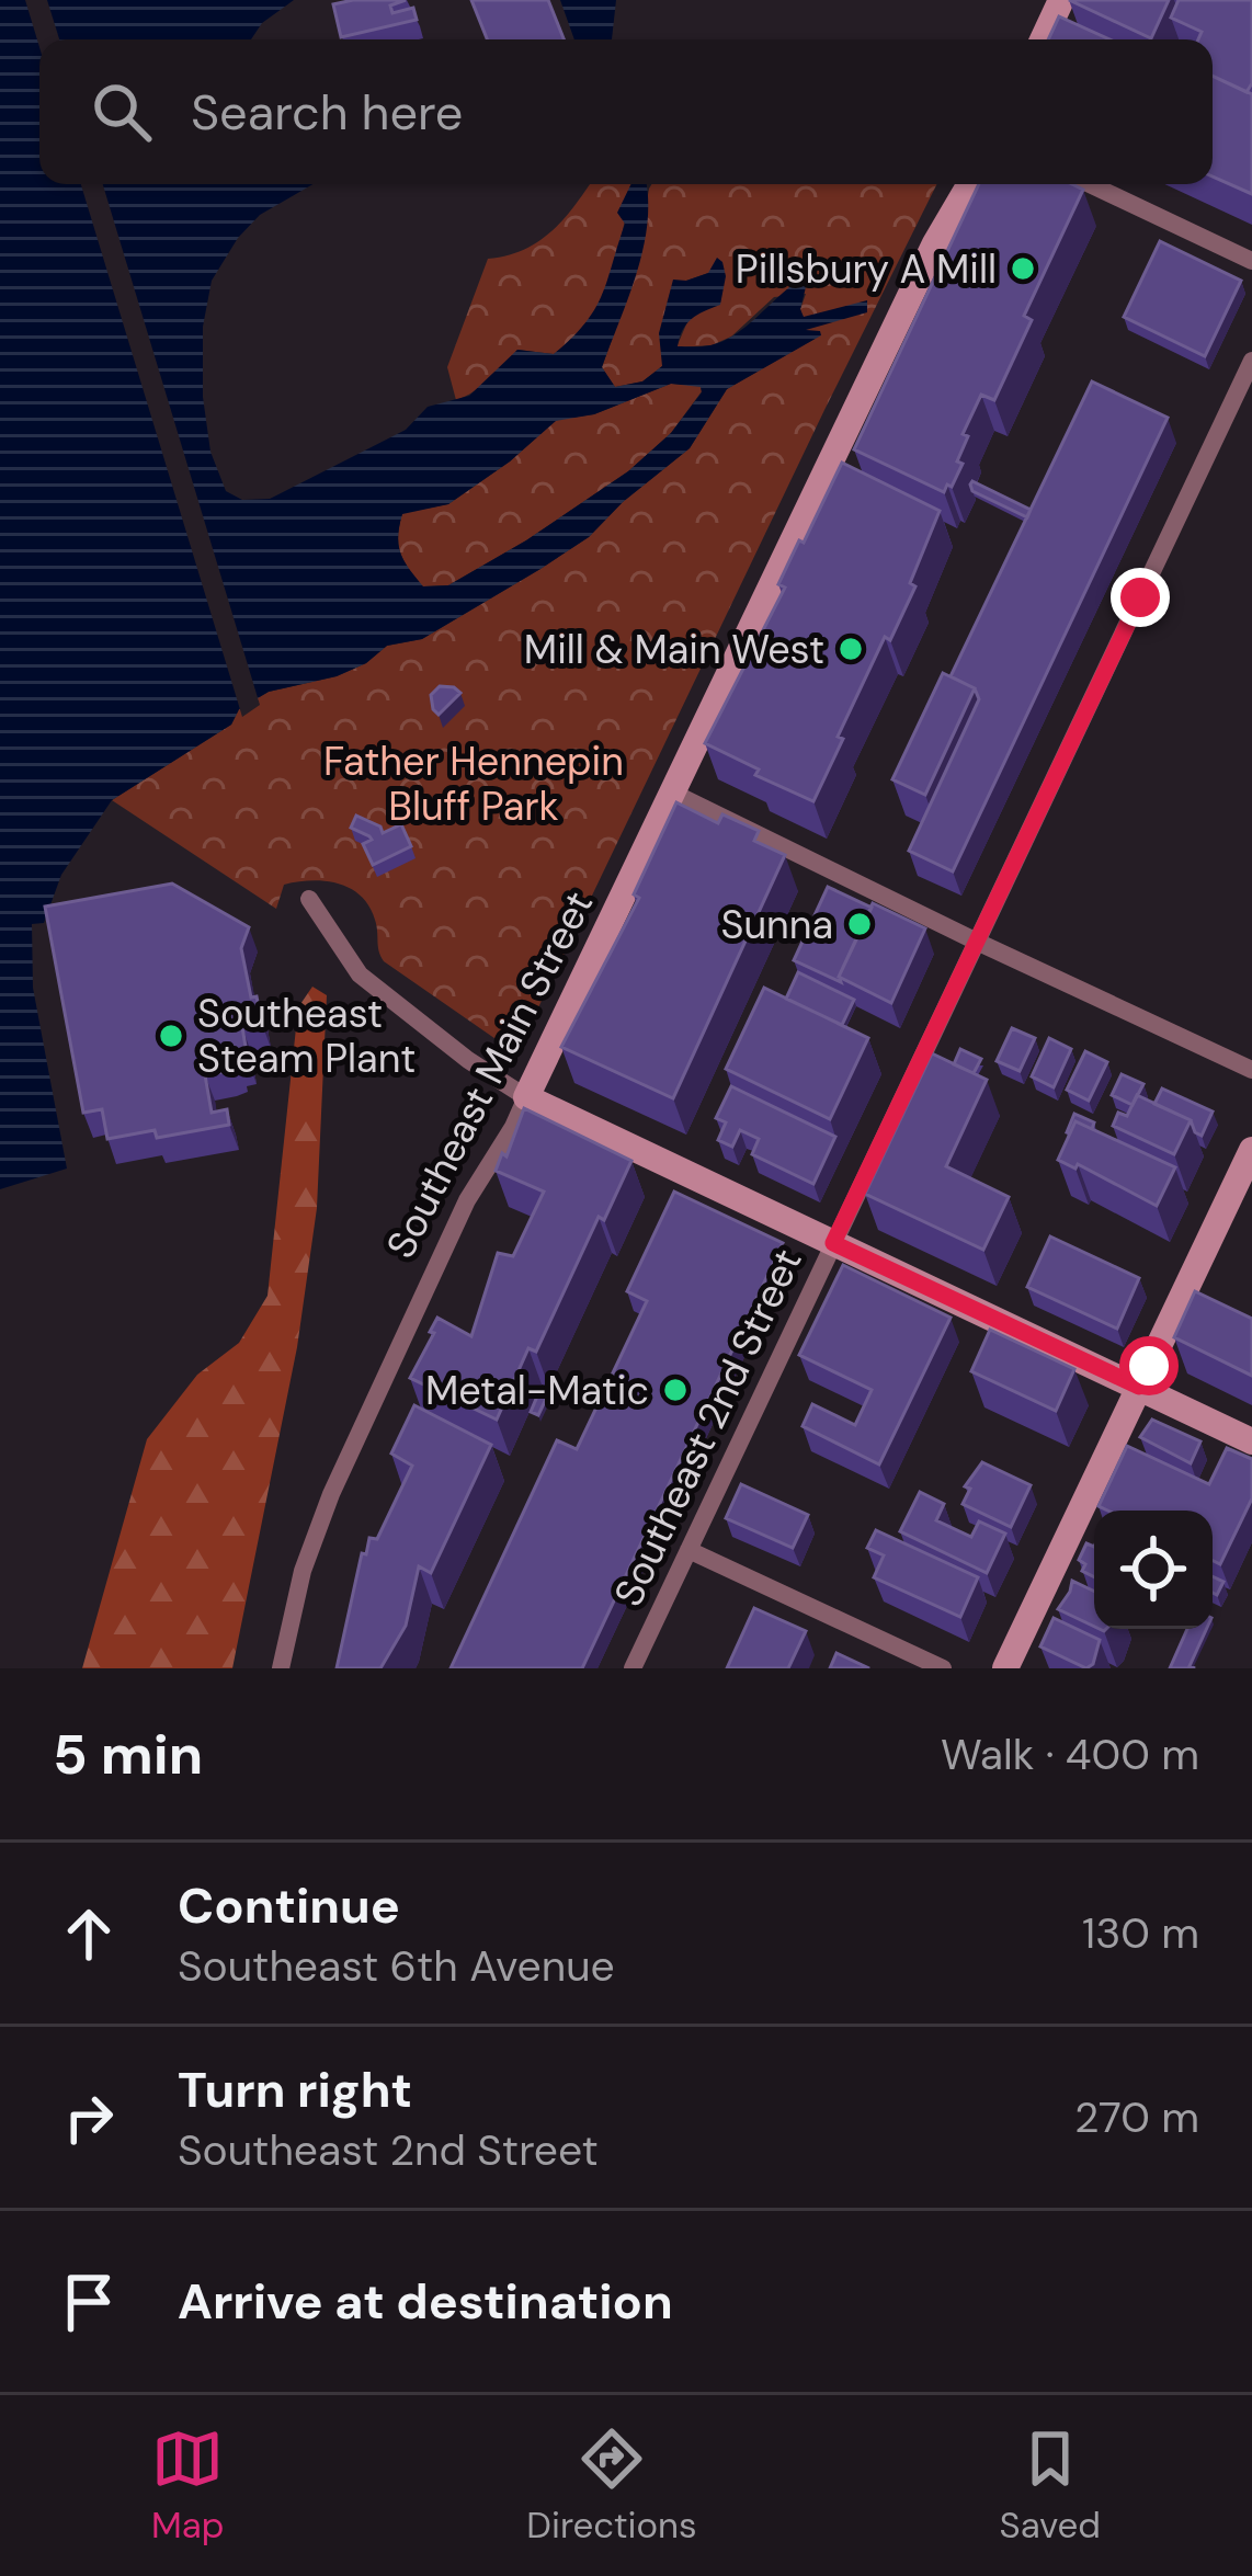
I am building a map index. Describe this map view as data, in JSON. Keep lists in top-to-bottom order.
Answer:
{
  "streets": {
    "street": ["Southeast Main Street", "Southeast 2nd Street"]
  },
  "parks": ["Father Hennepin Bluff Park"],
  "places": [
    "Pillsbury A Mill",
    "Mill & Main West",
    "Sunna",
    "Southeast Steam Plant",
    "Metal-Matic"
  ],
  "page": {
    "search": "Search here",
    "heading": ["5 min", "Walk · 400 m"],
    "list": [
      ["Continue", "Southeast 6th Avenue", "130 m"],
      ["Turn right", "Southeast 2nd Street", "270 m"],
      "Arrive at destination"
    ],
    "nav": ["Map", "Directions", "Saved"]
  }
}
